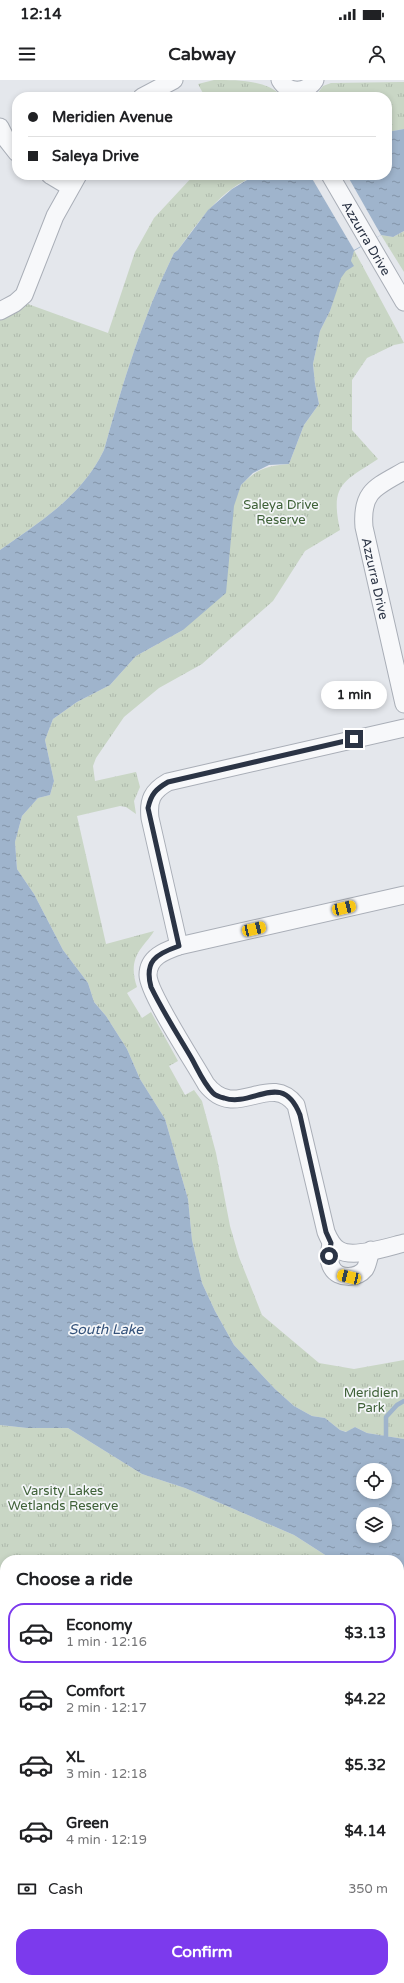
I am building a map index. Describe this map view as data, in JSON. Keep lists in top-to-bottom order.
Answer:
{
  "streets": {
    "street": ["Azzurra Drive"]
  },
  "water": ["South Lake"],
  "parks": ["Saleya Drive Reserve", "Meridien Park", "Varsity Lakes Wetlands Reserve"],
  "page": {
    "status": "12:14",
    "header": "Cabway",
    "banner": ["Meridien Avenue", "Saleya Drive"],
    "bubble": "1 min",
    "heading": "Choose a ride",
    "list": [
      {
        "name": "Economy",
        "note": "1 min · 12:16",
        "value": "$3.13"
      },
      {
        "name": "Comfort",
        "note": "2 min · 12:17",
        "value": "$4.22"
      },
      {
        "name": "XL",
        "note": "3 min · 12:18",
        "value": "$5.32"
      },
      {
        "name": "Green",
        "note": "4 min · 12:19",
        "value": "$4.14"
      }
    ],
    "pay": ["Cash", "350 m"],
    "buttons": "Confirm"
  }
}
